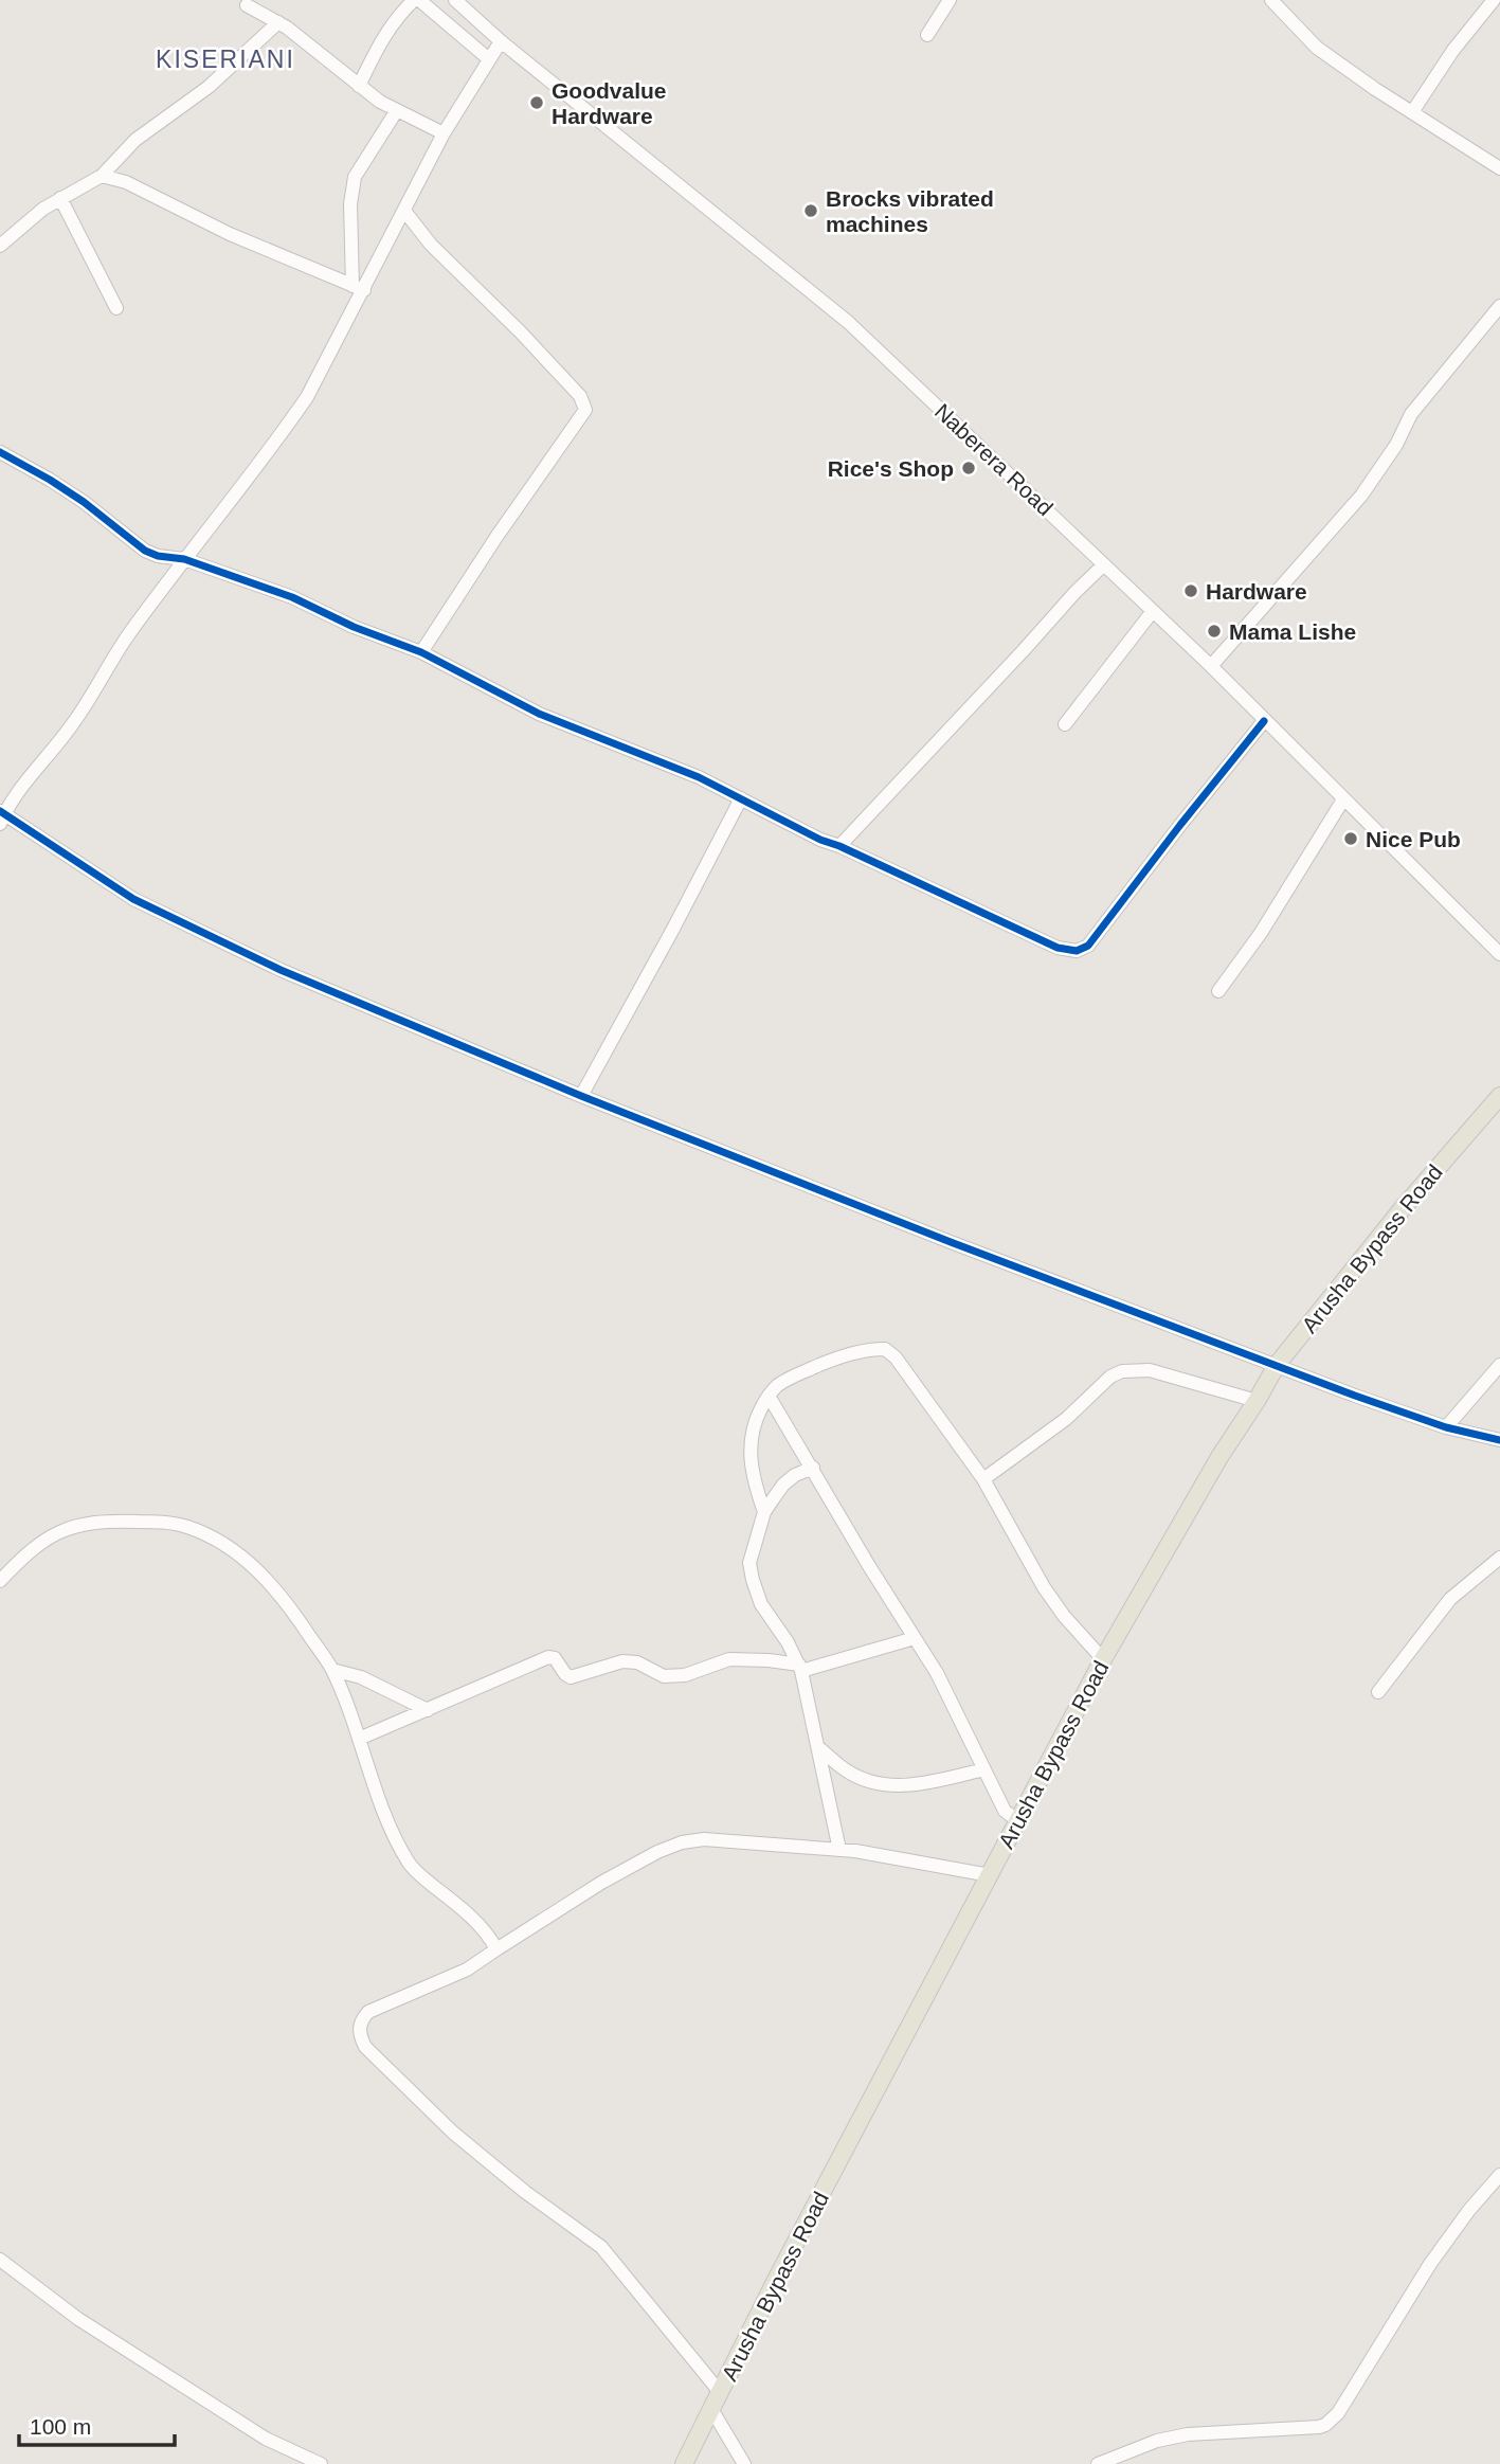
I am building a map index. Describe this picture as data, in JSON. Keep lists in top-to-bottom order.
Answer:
{
  "streets": {
    "main road": ["Arusha Bypass Road"],
    "street": ["Naberera Road"]
  },
  "districts": ["KISERIANI"],
  "places": [
    "Goodvalue Hardware",
    "Brocks vibrated machines",
    "Rice's Shop",
    "Hardware",
    "Mama Lishe",
    "Nice Pub"
  ],
  "scale_bar": "100 m"
}
